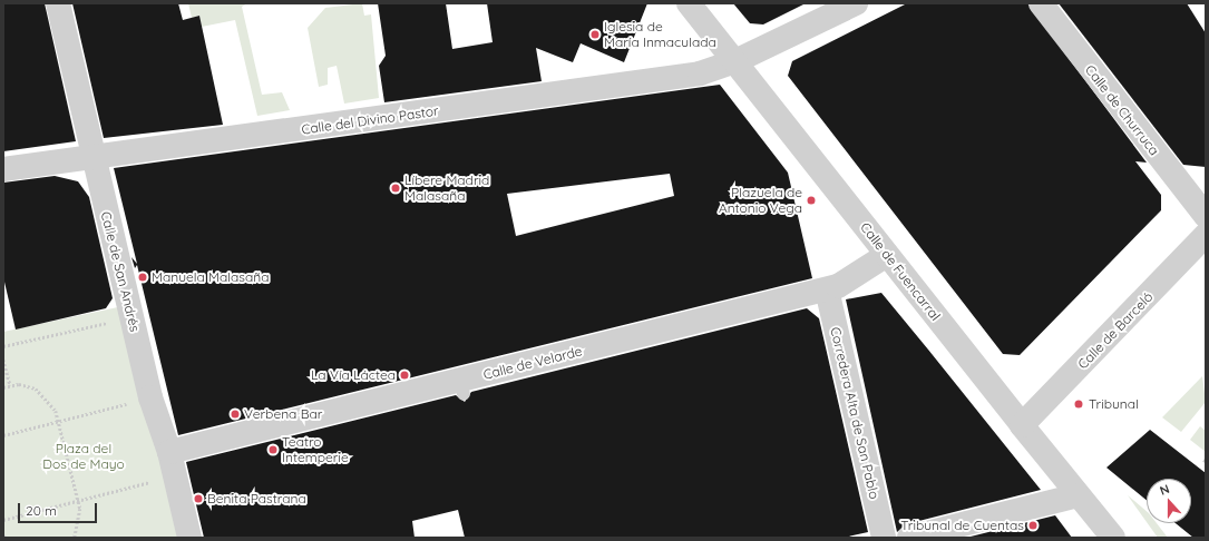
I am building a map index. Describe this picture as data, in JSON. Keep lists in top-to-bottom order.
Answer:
{
  "streets": {
    "street": [
      "Calle de Churruca",
      "Calle del Divino Pastor",
      "Calle de San Andrés",
      "Calle de Fuencarral",
      "Calle de Barceló",
      "Calle de Velarde",
      "Corredera Alta de San Pablo"
    ]
  },
  "crossings": [
    ["Calle del Divino Pastor", "Calle de San Andrés"],
    ["Calle del Divino Pastor", "Calle de Fuencarral"],
    ["Calle de San Andrés", "Calle de Velarde"],
    ["Calle de Fuencarral", "Calle de Barceló"],
    ["Calle de Fuencarral", "Calle de Velarde"],
    ["Calle de Velarde", "Corredera Alta de San Pablo"]
  ],
  "parks": ["Plaza del Dos de Mayo"],
  "places": [
    "Iglesia de María Inmaculada",
    "Líbere Madrid Malasaña",
    "Plazuela de Antonio Vega",
    "Manuela Malasaña",
    "La Vía Láctea",
    "Tribunal",
    "Verbena Bar",
    "Teatro Intemperie",
    "Benita Pastrana",
    "Tribunal de Cuentas"
  ],
  "scale_bar": "20 m",
  "north": "top"
}
